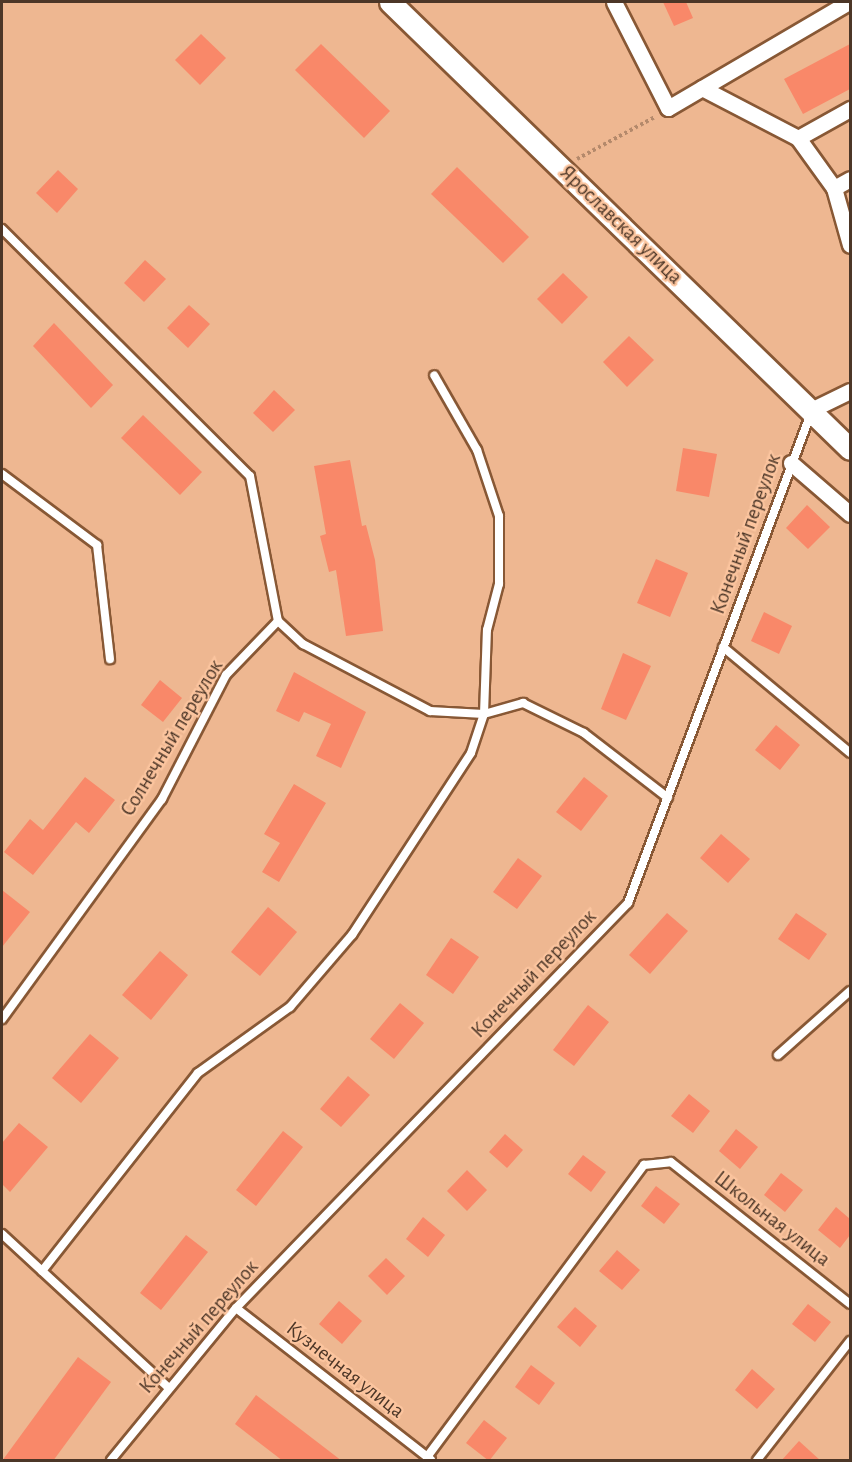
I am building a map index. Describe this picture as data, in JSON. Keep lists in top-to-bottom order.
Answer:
{
  "streets": {
    "main road": ["Ярославская улица"],
    "lane": [
      "Конечный переулок",
      "Солнечный переулок",
      "Школьная улица",
      "Кузнечная улица"
    ]
  },
  "crossings": [
    ["Ярославская улица", "Конечный переулок"],
    ["Конечный переулок", "Кузнечная улица"],
    ["Школьная улица", "Кузнечная улица"]
  ]
}
